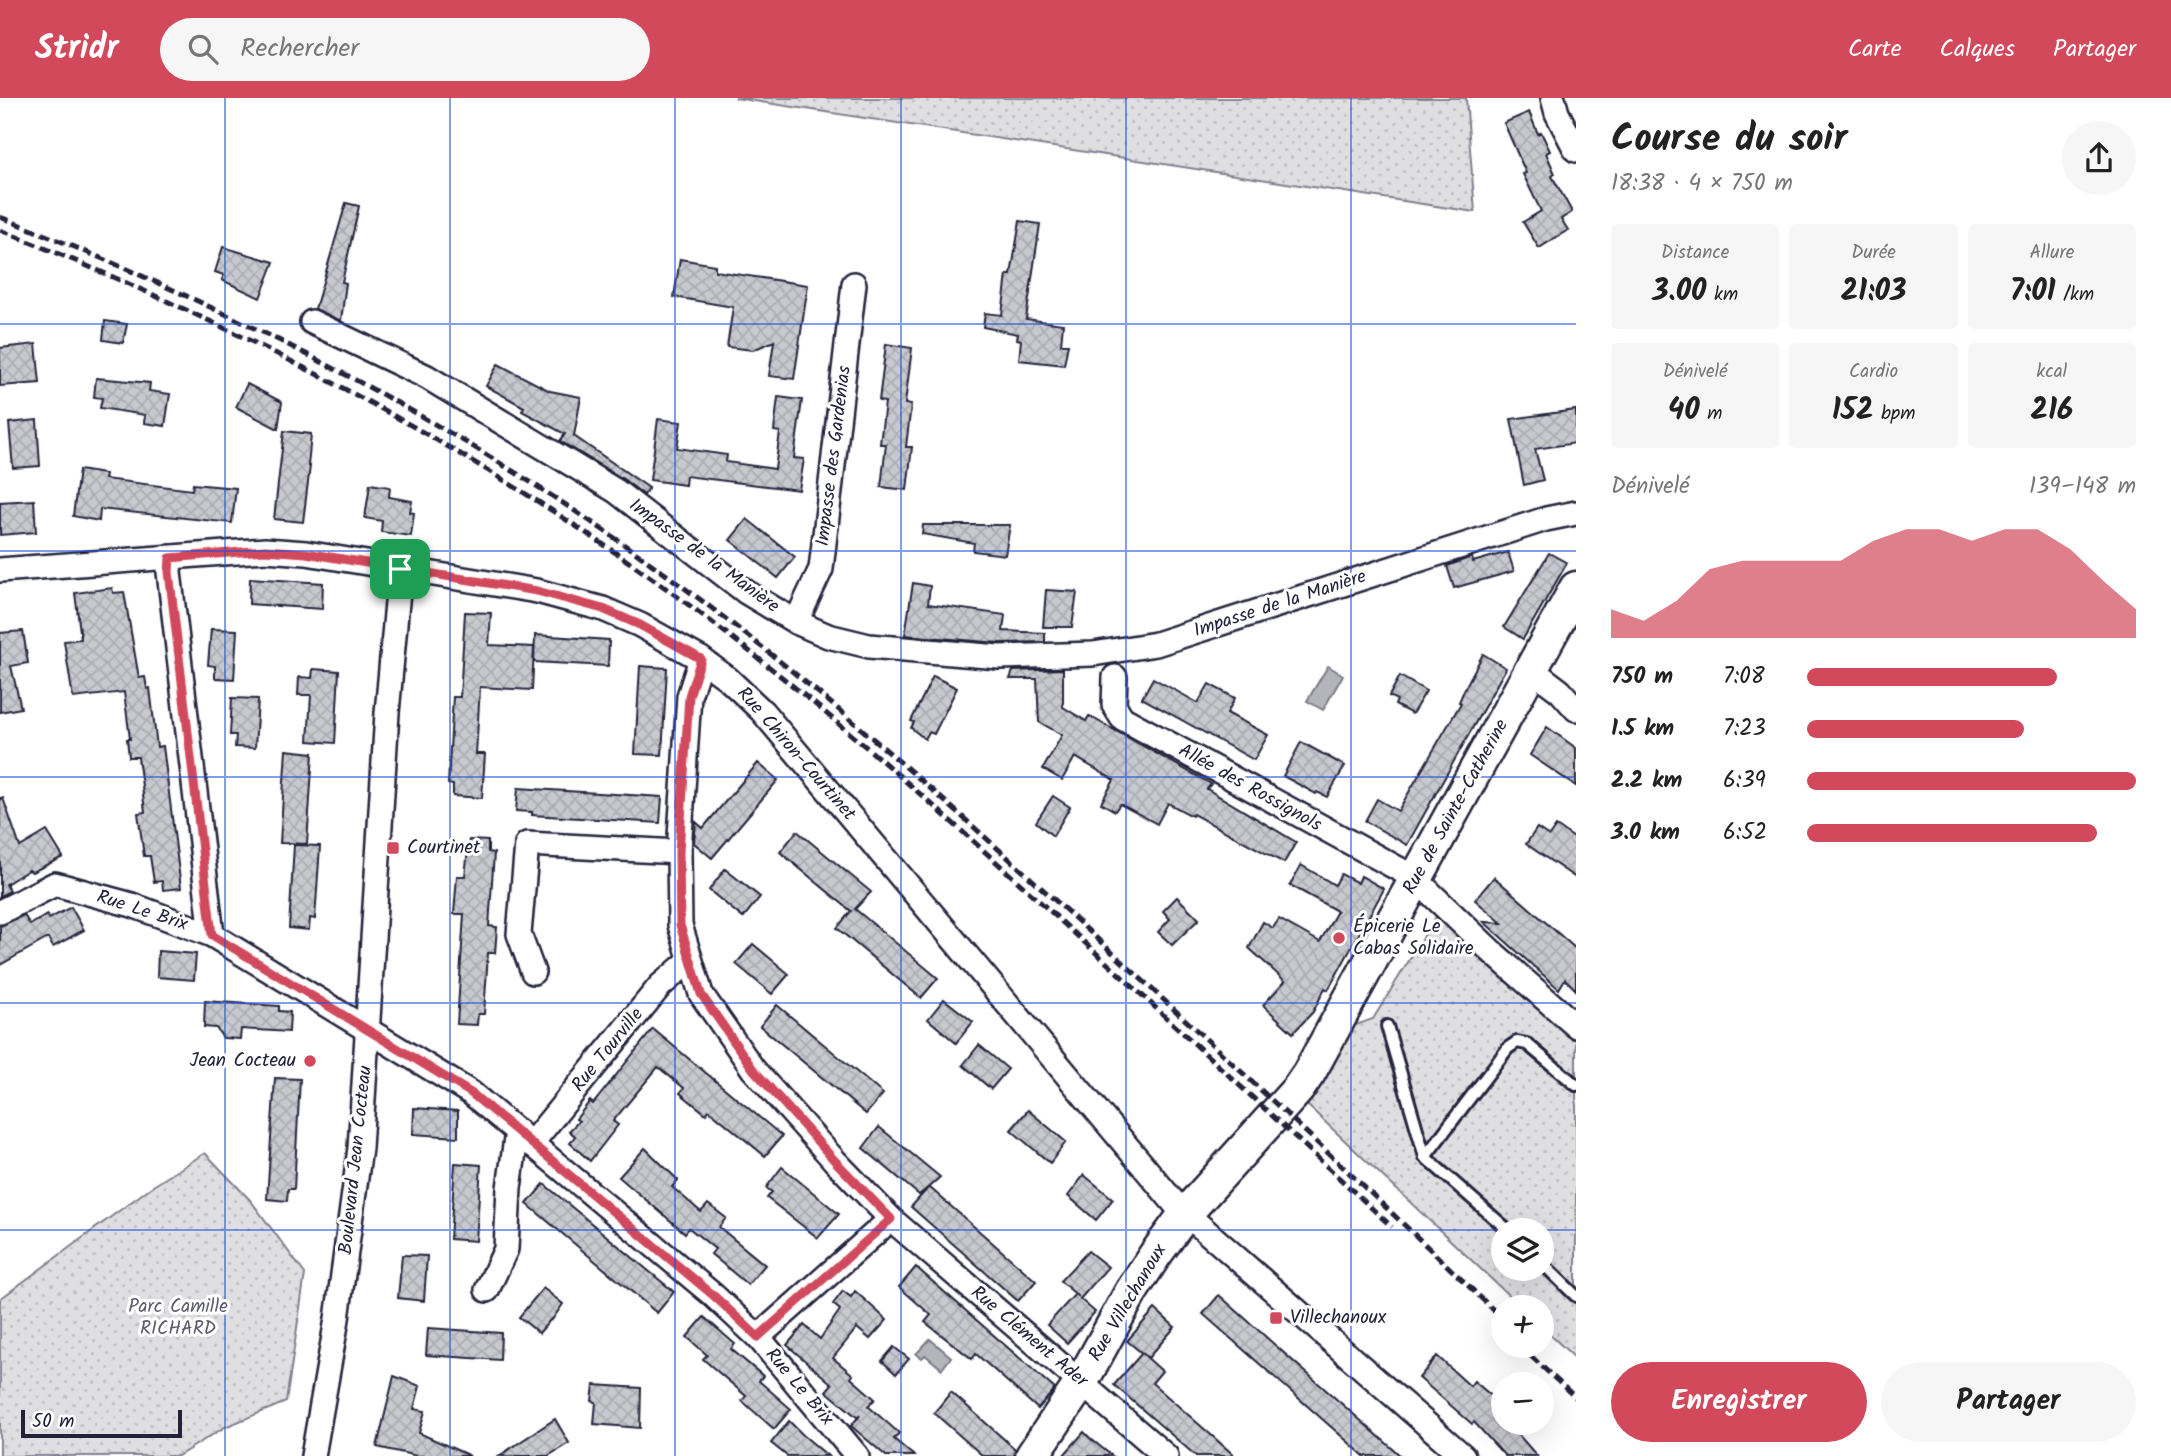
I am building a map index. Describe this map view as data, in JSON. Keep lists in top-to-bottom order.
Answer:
{
  "streets": {
    "street": [
      "Impasse des Gardenias",
      "Impasse de la Manière",
      "Rue Chiron-Courtinet",
      "Allée des Rossignols",
      "Rue de Sainte-Catherine",
      "Rue Le Brix",
      "Rue Tourville",
      "Boulevard Jean Cocteau",
      "Rue Villechanoux",
      "Rue Clément Ader"
    ]
  },
  "crossings": [
    ["Impasse des Gardenias", "Impasse de la Manière"],
    ["Rue Chiron-Courtinet", "Boulevard Jean Cocteau"],
    ["Rue Chiron-Courtinet", "Rue Villechanoux"],
    ["Rue Chiron-Courtinet", "Rue Clément Ader"],
    ["Allée des Rossignols", "Rue de Sainte-Catherine"],
    ["Rue de Sainte-Catherine", "Rue Villechanoux"],
    ["Rue Le Brix", "Rue Tourville"],
    ["Rue Le Brix", "Boulevard Jean Cocteau"],
    ["Rue Tourville", "Rue Clément Ader"],
    ["Rue Villechanoux", "Rue Clément Ader"]
  ],
  "parks": ["Parc Camille RICHARD"],
  "places": {
    "transit": ["Courtinet", "Villechanoux"],
    "other": ["Épicerie Le Cabas Solidaire", "Jean Cocteau"]
  },
  "scale_bar": "50 m",
  "page": {
    "header": "Stridr",
    "search": "Rechercher",
    "nav": ["Carte", "Calques", "Partager"],
    "heading": ["Course du soir", "18:38 · 4 × 750 m"],
    "stats": [
      ["Distance", "3.00 km"],
      ["Durée", "21:03"],
      ["Allure", "7:01 /km"],
      ["Dénivelé", "40 m"],
      ["Cardio", "152 bpm"],
      ["kcal", "216"]
    ],
    "chart": ["Dénivelé", "139–148 m"],
    "list": [
      {
        "name": "750 m",
        "note": "7:08"
      },
      {
        "name": "1.5 km",
        "note": "7:23"
      },
      {
        "name": "2.2 km",
        "note": "6:39"
      },
      {
        "name": "3.0 km",
        "note": "6:52"
      }
    ],
    "map_buttons": ["+", "−"],
    "buttons": ["Enregistrer", "Partager"],
    "scale": "50 m"
  }
}
